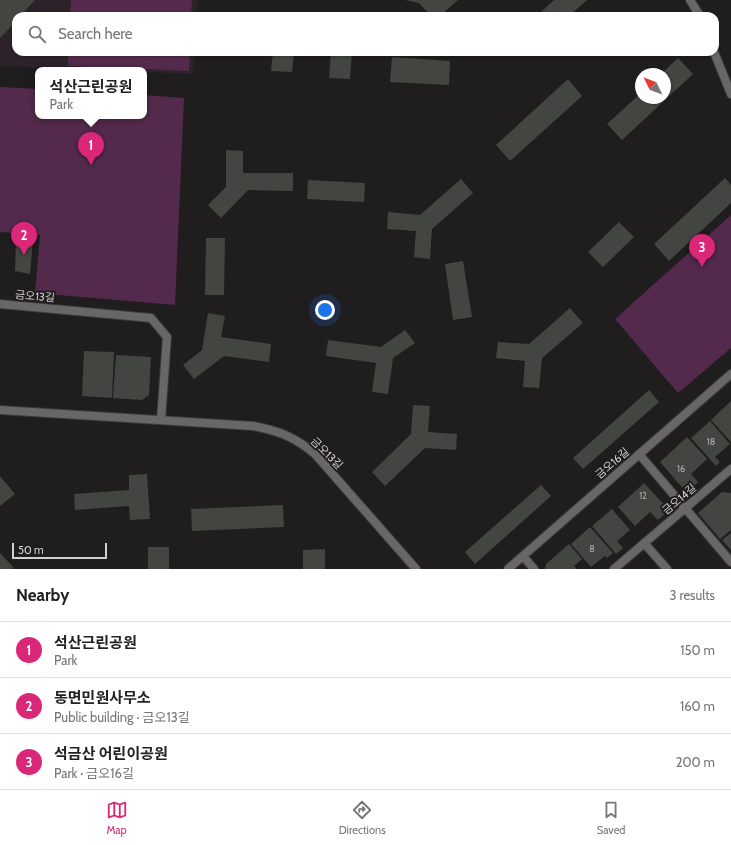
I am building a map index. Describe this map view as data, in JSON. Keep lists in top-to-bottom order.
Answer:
{
  "streets": {
    "street": ["금오13길", "금오16길", "금오14길"]
  },
  "house_numbers": [
    "18",
    "16",
    "12",
    "8"
  ],
  "scale_bar": "50 m",
  "north": "top left",
  "page": {
    "search": "Search here",
    "popup": ["석산근린공원", "Park"],
    "pins": ["1", "2", "3"],
    "scale": "50 m",
    "heading": ["Nearby", "3 results"],
    "list": [
      {
        "mark": "1",
        "name": "석산근린공원",
        "note": "Park",
        "value": "150 m"
      },
      {
        "mark": "2",
        "name": "동면민원사무소",
        "note": "Public building · 금오13길",
        "value": "160 m"
      },
      {
        "mark": "3",
        "name": "석금산 어린이공원",
        "note": "Park · 금오16길",
        "value": "200 m"
      }
    ],
    "nav": ["Map", "Directions", "Saved"]
  }
}
